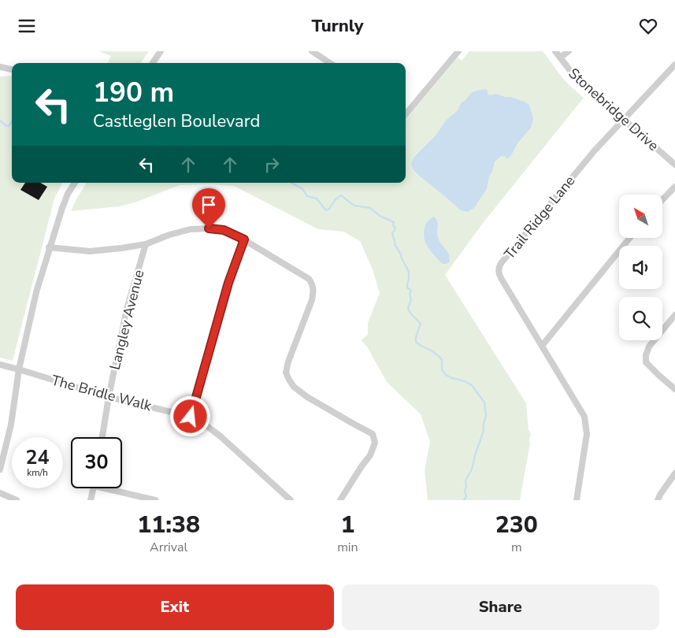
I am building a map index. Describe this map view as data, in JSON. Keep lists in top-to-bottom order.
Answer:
{
  "streets": {
    "street": [
      "Stonebridge Drive",
      "Trail Ridge Lane",
      "Langley Avenue",
      "The Bridle Walk"
    ]
  },
  "crossings": [
    ["Stonebridge Drive", "Trail Ridge Lane"],
    ["Langley Avenue", "The Bridle Walk"]
  ],
  "north": "top left",
  "page": {
    "header": "Turnly",
    "turn": ["190 m", "Castleglen Boulevard"],
    "speed": "24 km/h",
    "limit": "30",
    "eta": [
      "11:38",
      "Arrival",
      "1",
      "min",
      "230",
      "m"
    ],
    "buttons": ["Exit", "Share"]
  }
}
